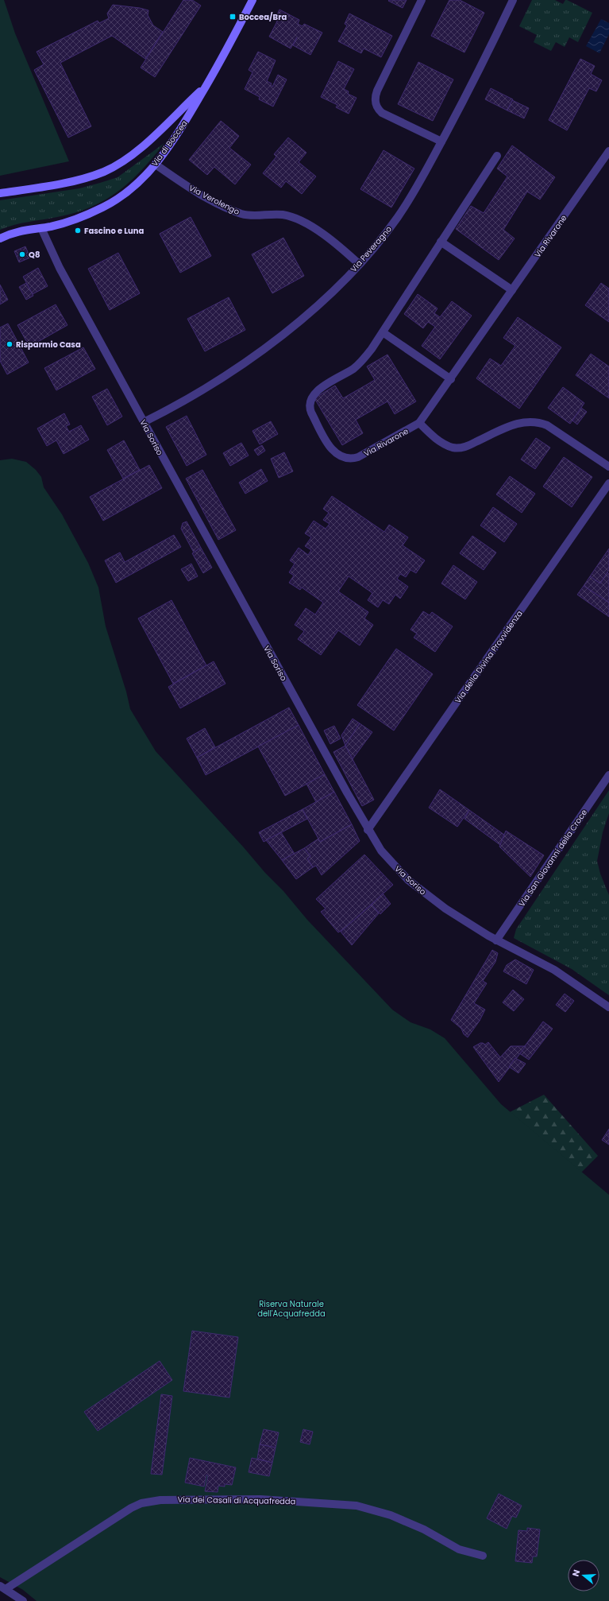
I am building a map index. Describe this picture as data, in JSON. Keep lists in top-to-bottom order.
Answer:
{
  "streets": {
    "main road": ["Via di Boccea"],
    "street": [
      "Via Verolengo",
      "Via Rivarone",
      "Via Peveragno",
      "Via Soriso",
      "Via della Divina Provvidenza",
      "Via San Giovanni della Croce",
      "Via dei Casali di Acquafredda"
    ]
  },
  "crossings": [
    ["Via di Boccea", "Via Verolengo"],
    ["Via di Boccea", "Via Soriso"],
    ["Via Verolengo", "Via Peveragno"],
    ["Via Peveragno", "Via Soriso"],
    ["Via Soriso", "Via della Divina Provvidenza"],
    ["Via Soriso", "Via San Giovanni della Croce"]
  ],
  "parks": ["Riserva Naturale dell'Acquafredda"],
  "places": {
    "transit": ["Boccea/Bra"],
    "other": ["Fascino e Luna", "Q8", "Risparmio Casa"]
  },
  "north": "left"
}
